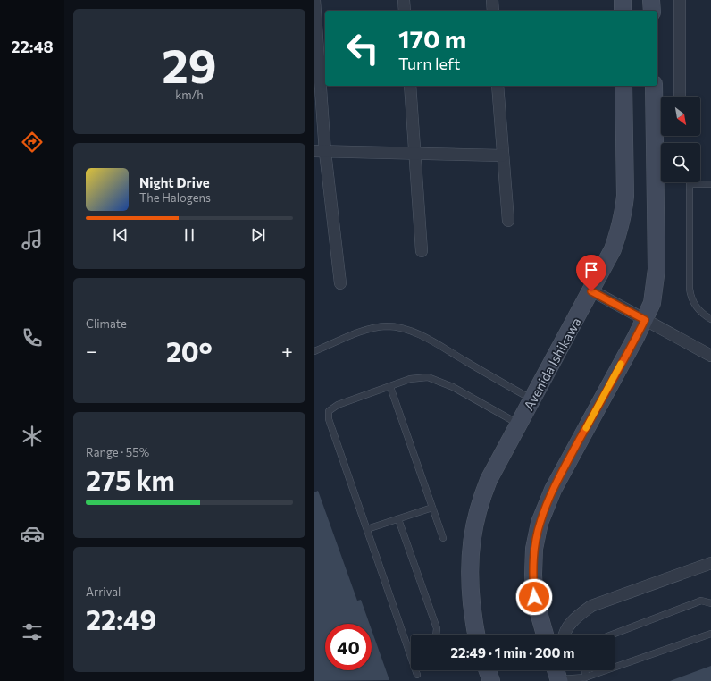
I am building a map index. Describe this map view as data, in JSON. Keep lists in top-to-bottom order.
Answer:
{
  "streets": {
    "street": ["Avenida Ishikawa"]
  },
  "north": "bottom right",
  "page": {
    "tabs": "22:48",
    "tile": [
      ["29", "km/h"],
      "Climate",
      ["Range · 55%", "275 km"],
      ["Arrival", "22:49"]
    ],
    "turn": ["170 m", "Turn left"],
    "song": ["Night Drive", "The Halogens"],
    "heat": ["−", "20°", "+"],
    "limit": "40",
    "trip": "22:49 · 1 min · 200 m"
  }
}
